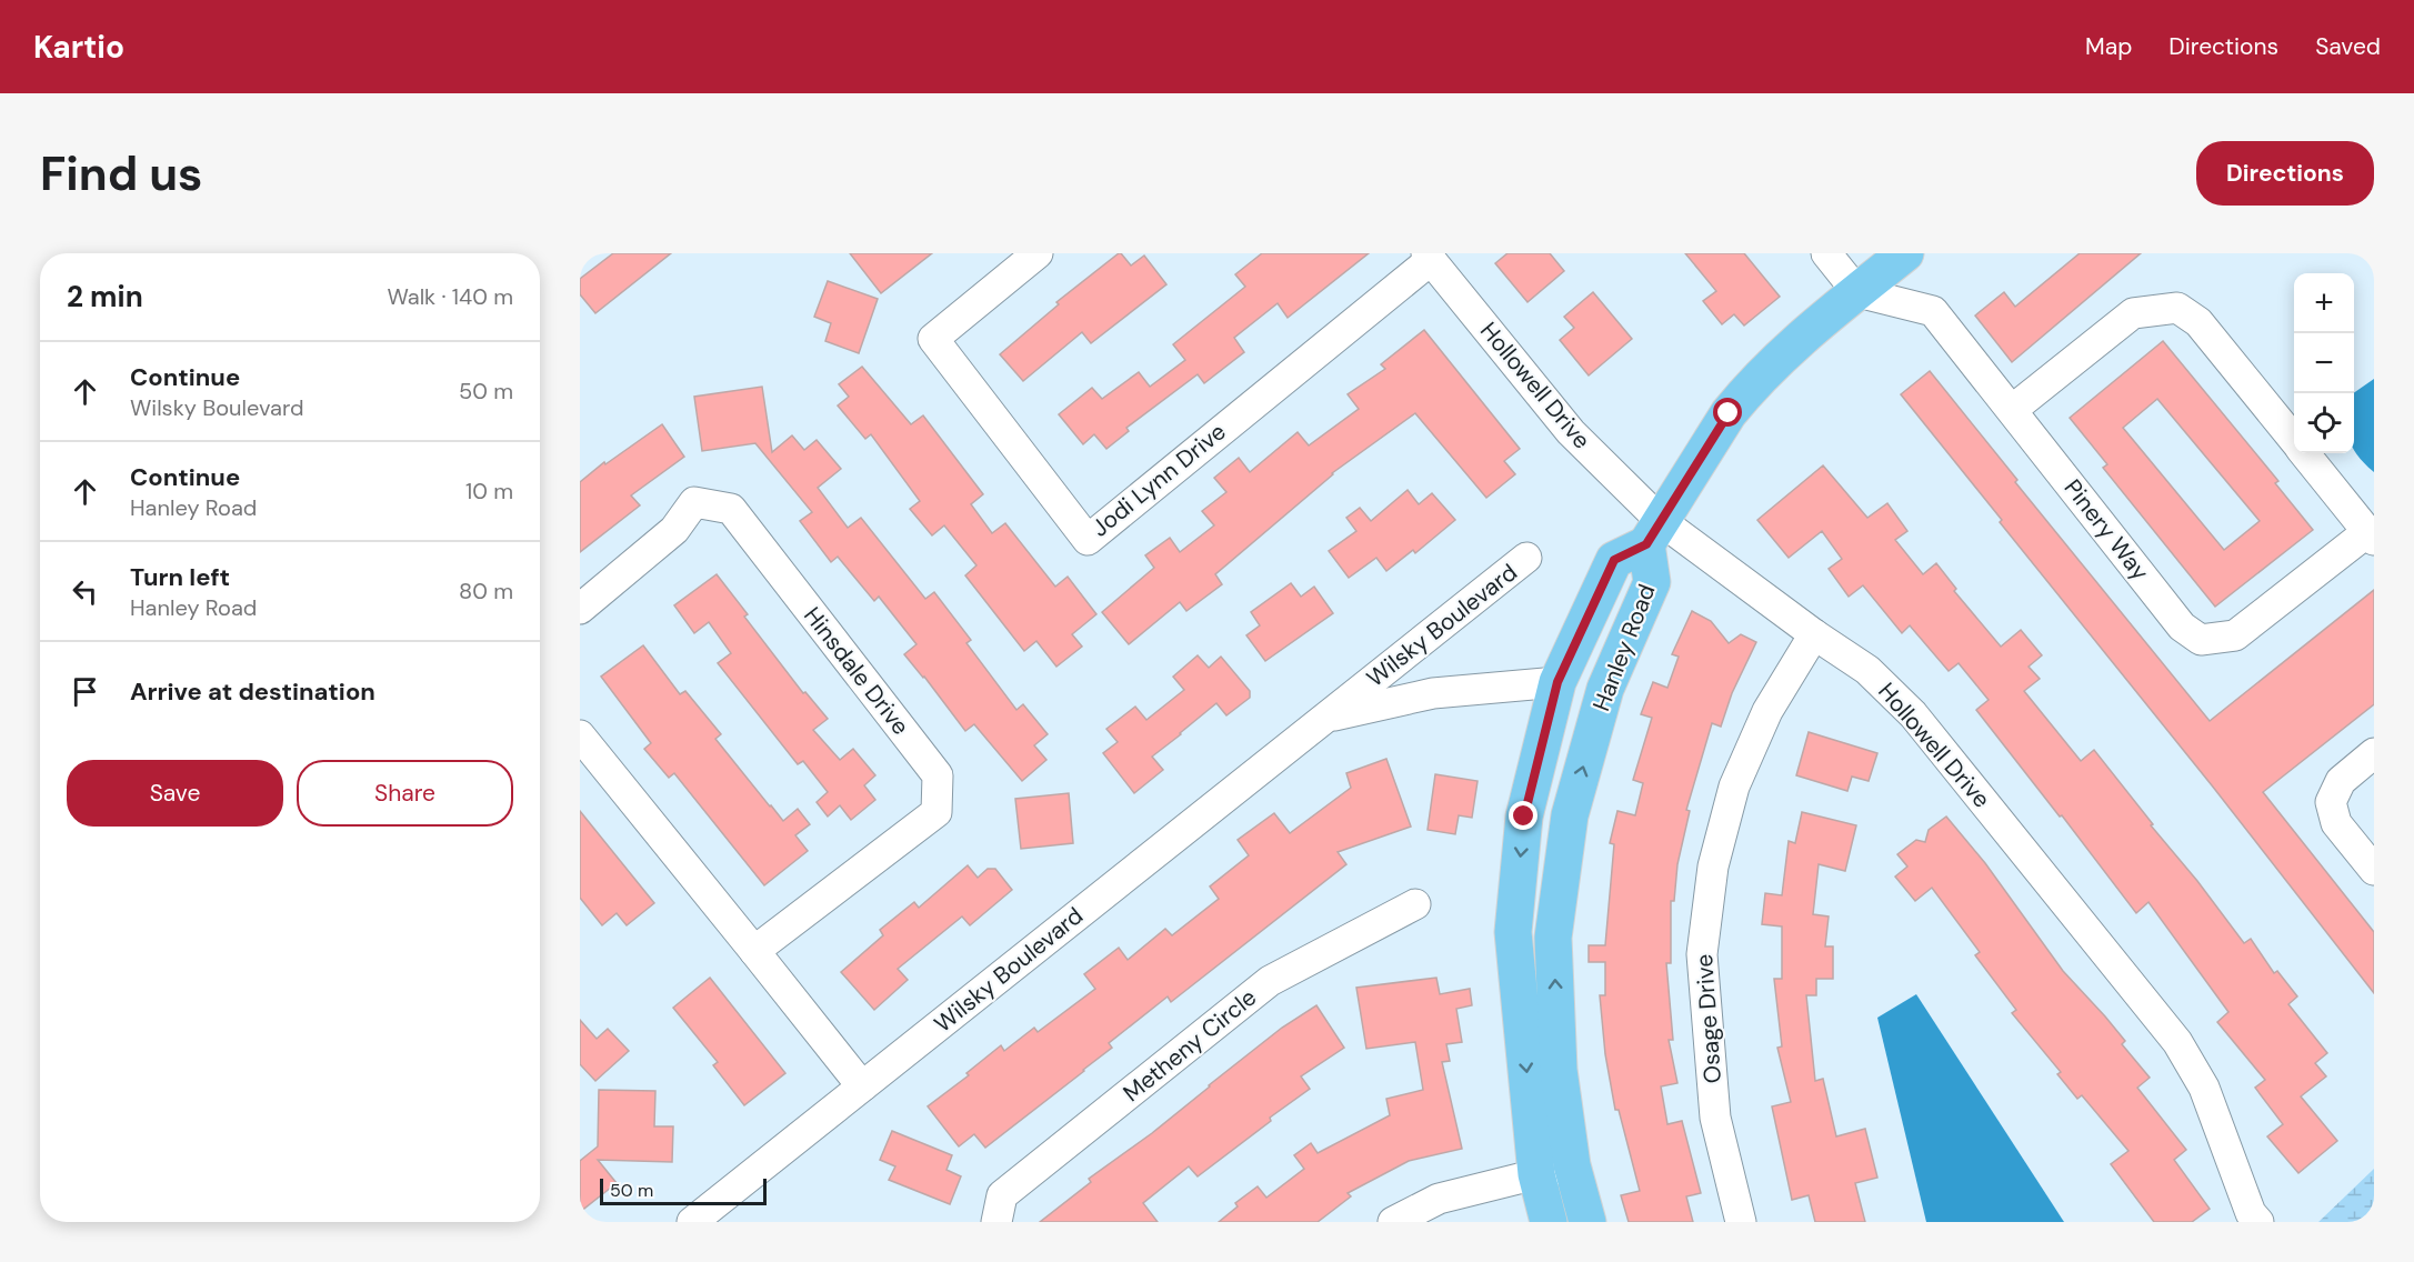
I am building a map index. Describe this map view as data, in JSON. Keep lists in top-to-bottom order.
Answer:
{
  "streets": {
    "main road": ["Hanley Road"],
    "street": [
      "Hollowell Drive",
      "Jodi Lynn Drive",
      "Pinery Way",
      "Wilsky Boulevard",
      "Hinsdale Drive",
      "Osage Drive",
      "Metheny Circle"
    ]
  },
  "crossings": [
    ["Hollowell Drive", "Jodi Lynn Drive"],
    ["Hollowell Drive", "Hanley Road"],
    ["Hollowell Drive", "Osage Drive"],
    ["Wilsky Boulevard", "Hanley Road"]
  ],
  "scale_bar": "50 m",
  "page": {
    "header": "Kartio",
    "nav": ["Map", "Directions", "Saved"],
    "buttons": [
      "Directions",
      ["Save", "Share"]
    ],
    "title": "Find us",
    "heading": ["2 min", "Walk · 140 m"],
    "map_buttons": ["+", "−"],
    "list": [
      ["Continue", "Wilsky Boulevard", "50 m"],
      ["Continue", "Hanley Road", "10 m"],
      ["Turn left", "Hanley Road", "80 m"],
      "Arrive at destination"
    ],
    "scale": "50 m"
  }
}
